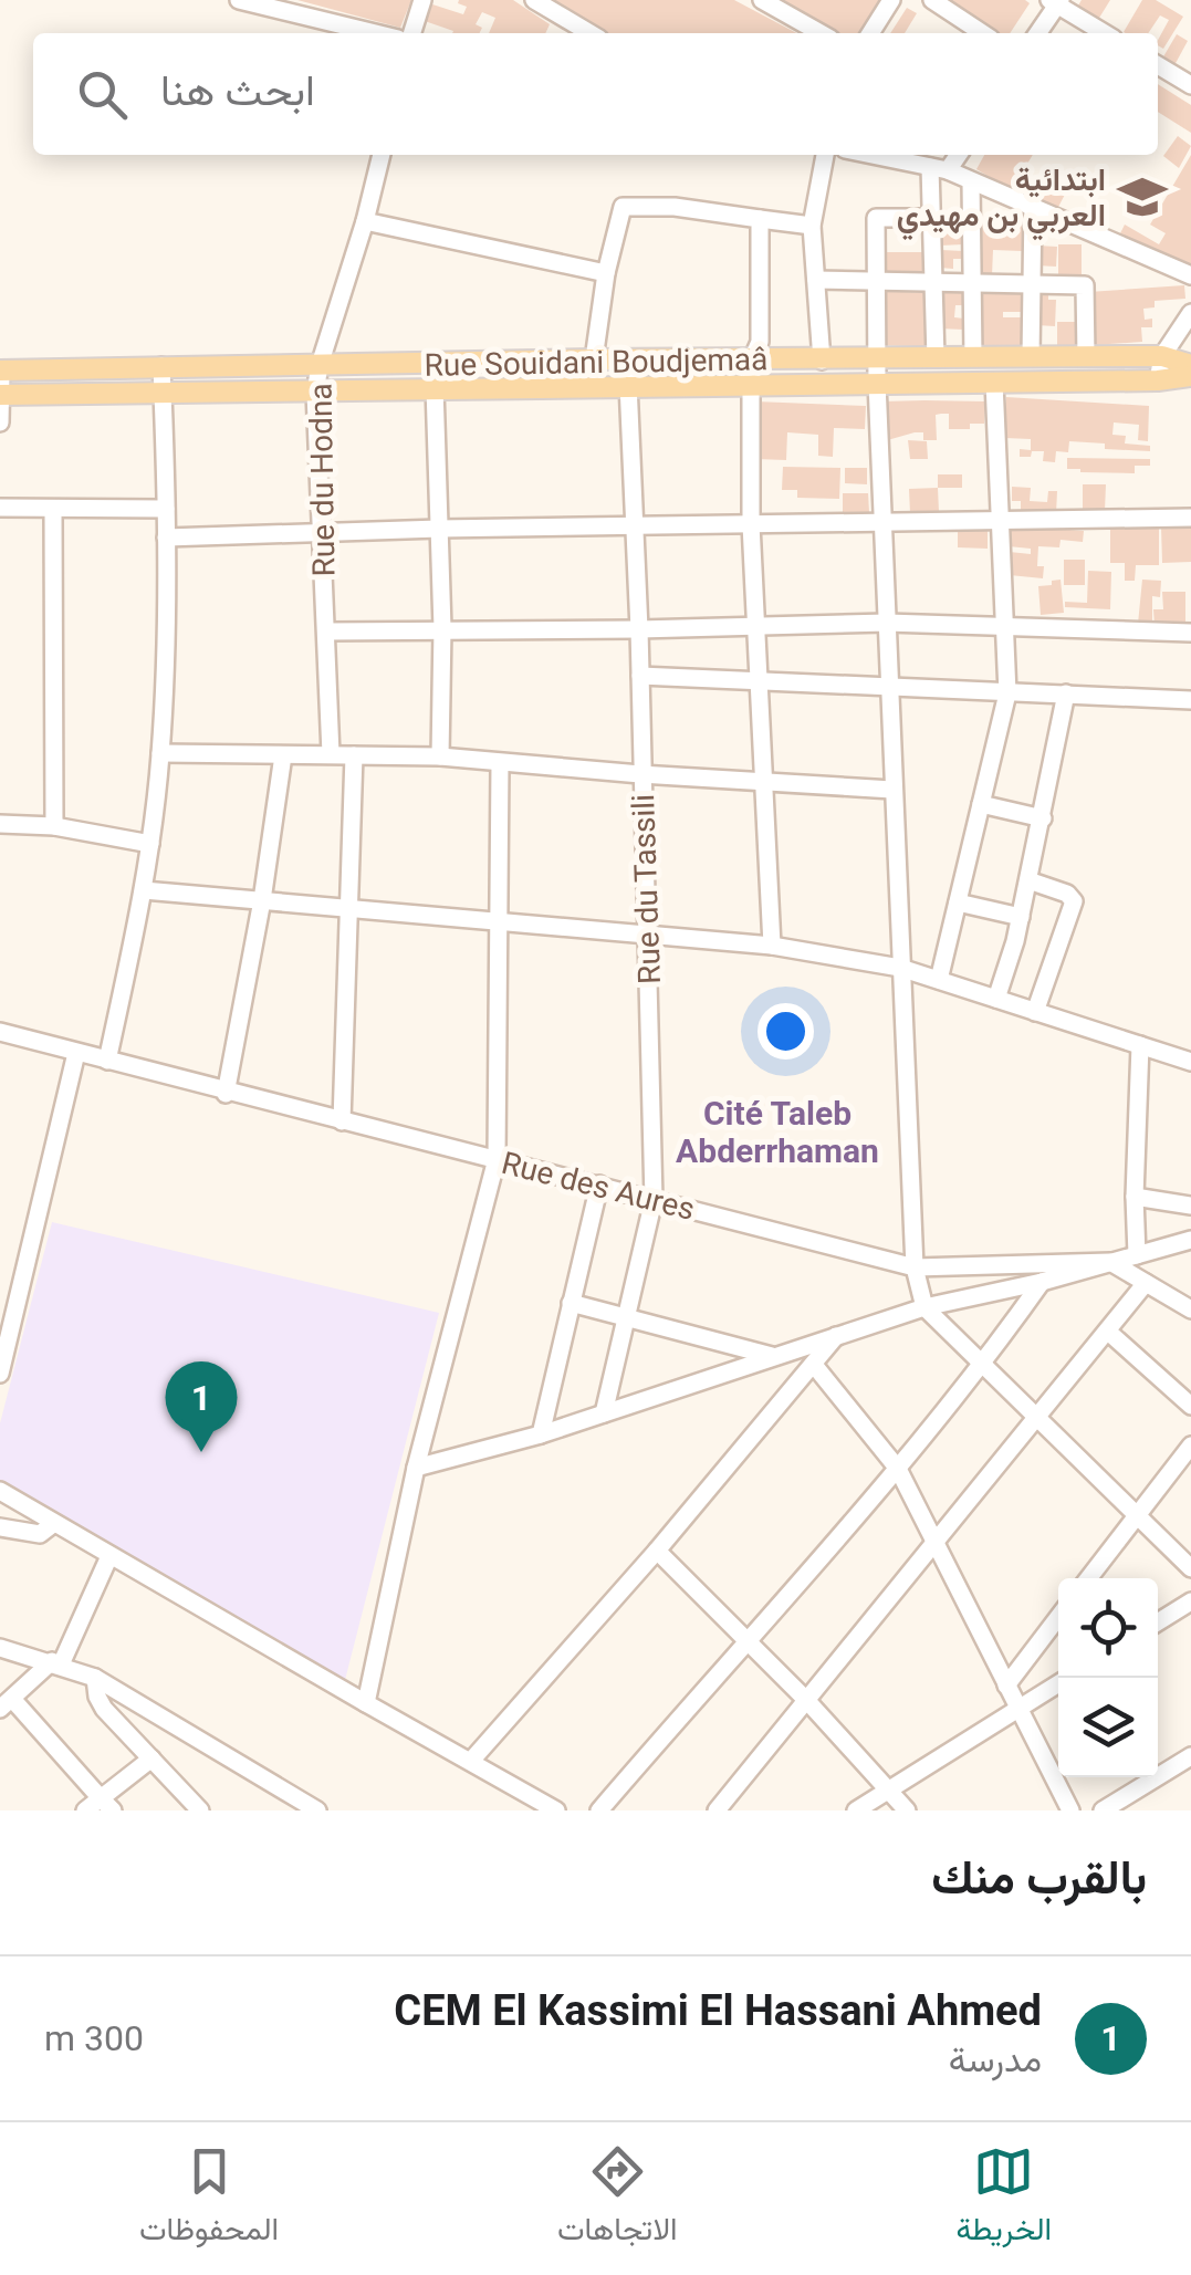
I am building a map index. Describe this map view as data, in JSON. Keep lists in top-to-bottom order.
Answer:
{
  "streets": {
    "main road": ["Rue Souidani Boudjemaâ"],
    "street": ["Rue du Hodna", "Rue du Tassili", "Rue des Aures"]
  },
  "crossings": [
    ["Rue Souidani Boudjemaâ", "Rue du Hodna"],
    ["Rue Souidani Boudjemaâ", "Rue du Tassili"],
    ["Rue du Tassili", "Rue des Aures"]
  ],
  "districts": ["Cité Taleb Abderrhaman"],
  "places": {
    "school or university": ["ابتدائية العربي بن مهيدي"]
  },
  "page": {
    "search": "ابحث هنا",
    "pins": "1",
    "heading": "بالقرب منك",
    "list": [
      {
        "mark": "1",
        "name": "CEM El Kassimi El Hassani Ahmed",
        "note": "مدرسة",
        "value": "300 m"
      }
    ],
    "nav": ["الخريطة", "الاتجاهات", "المحفوظات"]
  }
}
